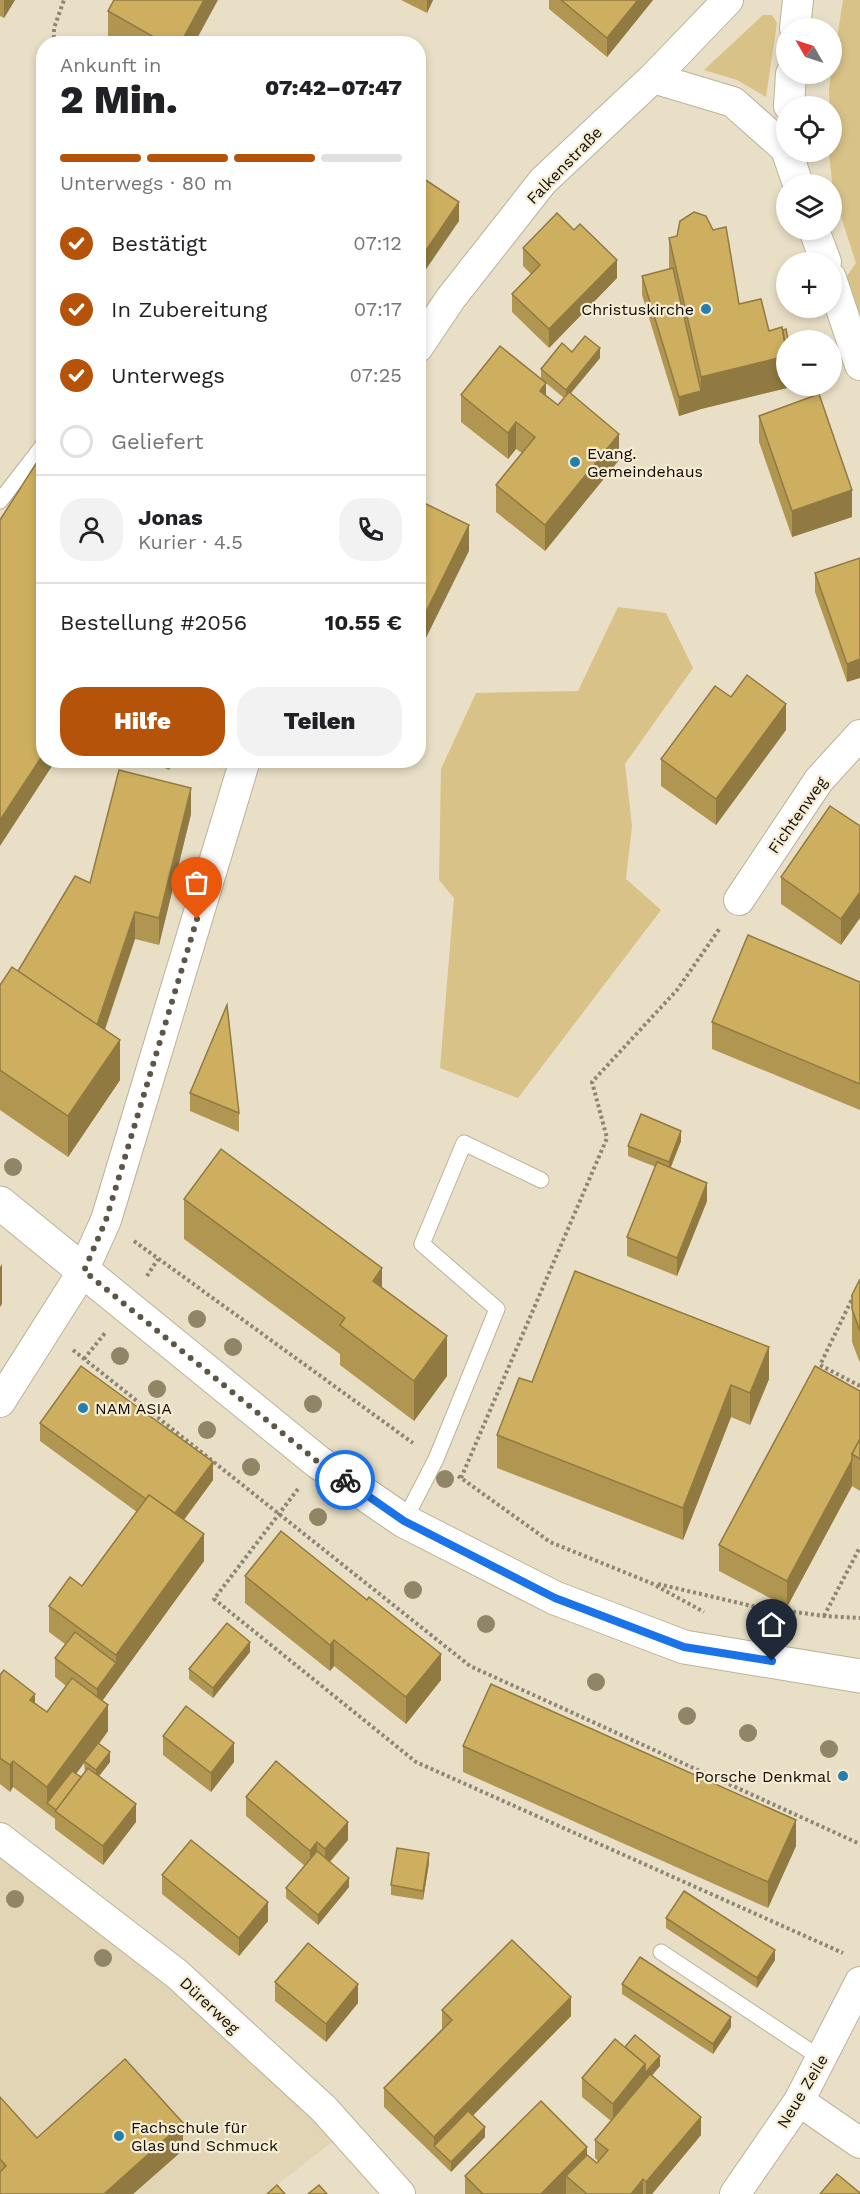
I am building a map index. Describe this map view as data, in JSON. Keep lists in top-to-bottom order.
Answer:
{
  "streets": {
    "street": [
      "Falkenstraße",
      "Fichtenweg",
      "Dürerweg",
      "Neue Zeile"
    ]
  },
  "places": [
    "Christuskirche",
    "Evang. Gemeindehaus",
    "NAM ASIA",
    "Porsche Denkmal",
    "Fachschule für Glas und Schmuck"
  ],
  "north": "top left",
  "page": {
    "map_buttons": ["+", "−"],
    "heading": ["2 Min.", "Ankunft in", "07:42–07:47"],
    "panel": [
      "Jonas",
      "Kurier · 4.5",
      "Bestellung #2056",
      "10.55 €"
    ],
    "bar": "Unterwegs · 80 m",
    "list": [
      ["Bestätigt", "07:12"],
      ["In Zubereitung", "07:17"],
      ["Unterwegs", "07:25"],
      "Geliefert"
    ],
    "buttons": ["Hilfe", "Teilen"]
  }
}
